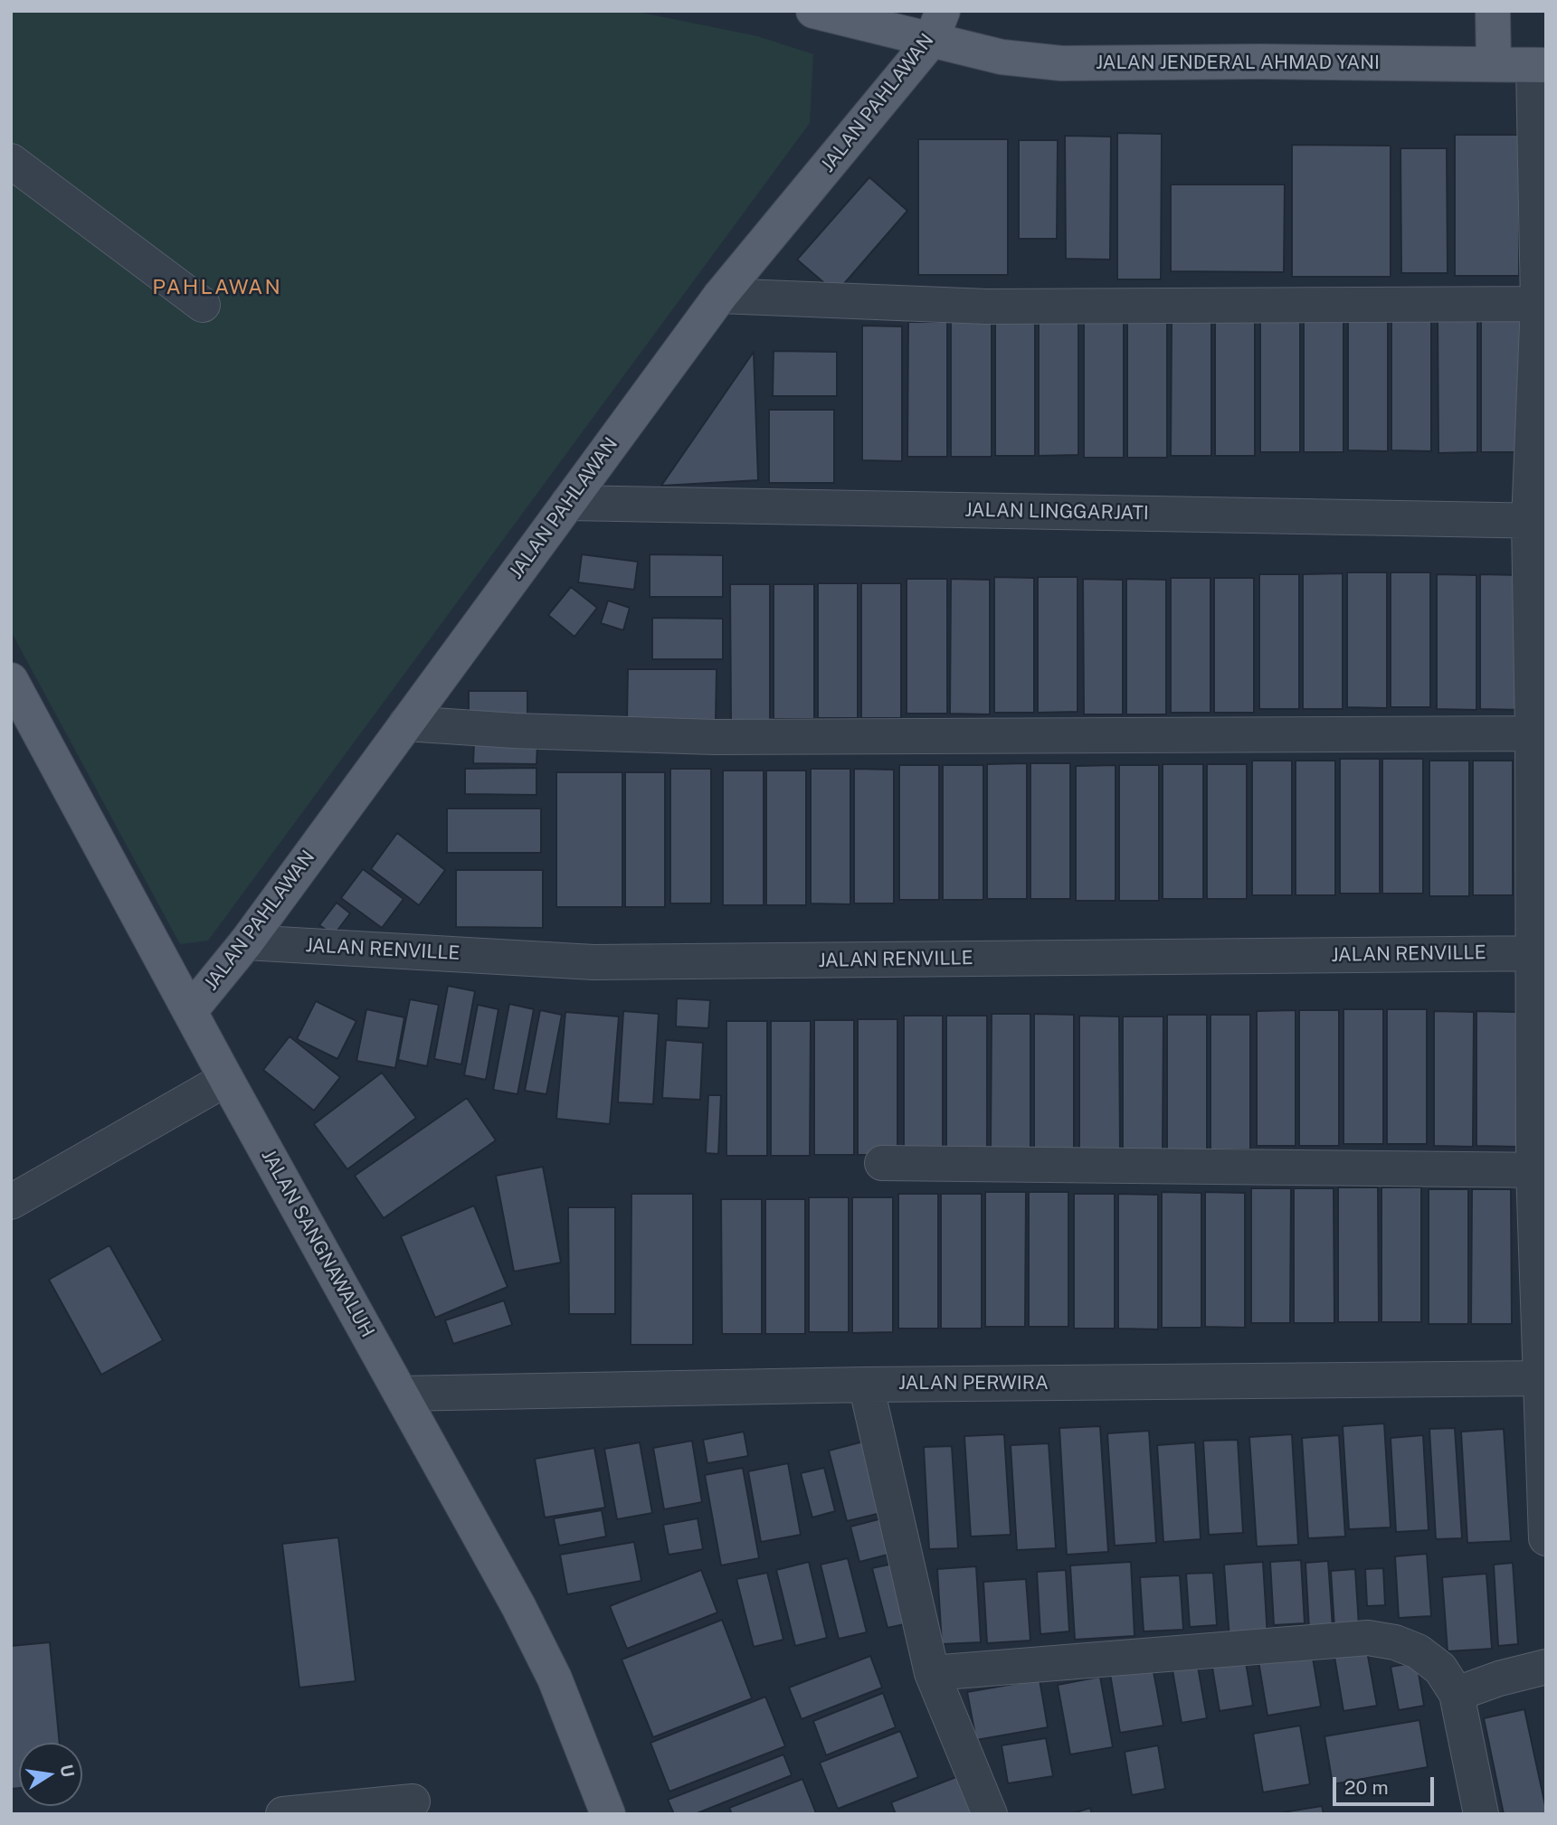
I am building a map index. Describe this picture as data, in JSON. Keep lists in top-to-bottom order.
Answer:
{
  "streets": {
    "main road": ["JALAN JENDERAL AHMAD YANI", "JALAN PAHLAWAN", "JALAN SANGNAWALUH"],
    "street": ["JALAN LINGGARJATI", "JALAN RENVILLE", "JALAN PERWIRA"]
  },
  "crossings": [
    ["JALAN JENDERAL AHMAD YANI", "JALAN PAHLAWAN"],
    ["JALAN PAHLAWAN", "JALAN LINGGARJATI"],
    ["JALAN PAHLAWAN", "JALAN RENVILLE"],
    ["JALAN PAHLAWAN", "JALAN SANGNAWALUH"],
    ["JALAN SANGNAWALUH", "JALAN PERWIRA"]
  ],
  "districts": ["PAHLAWAN"],
  "scale_bar": "20 m",
  "north": "right"
}
